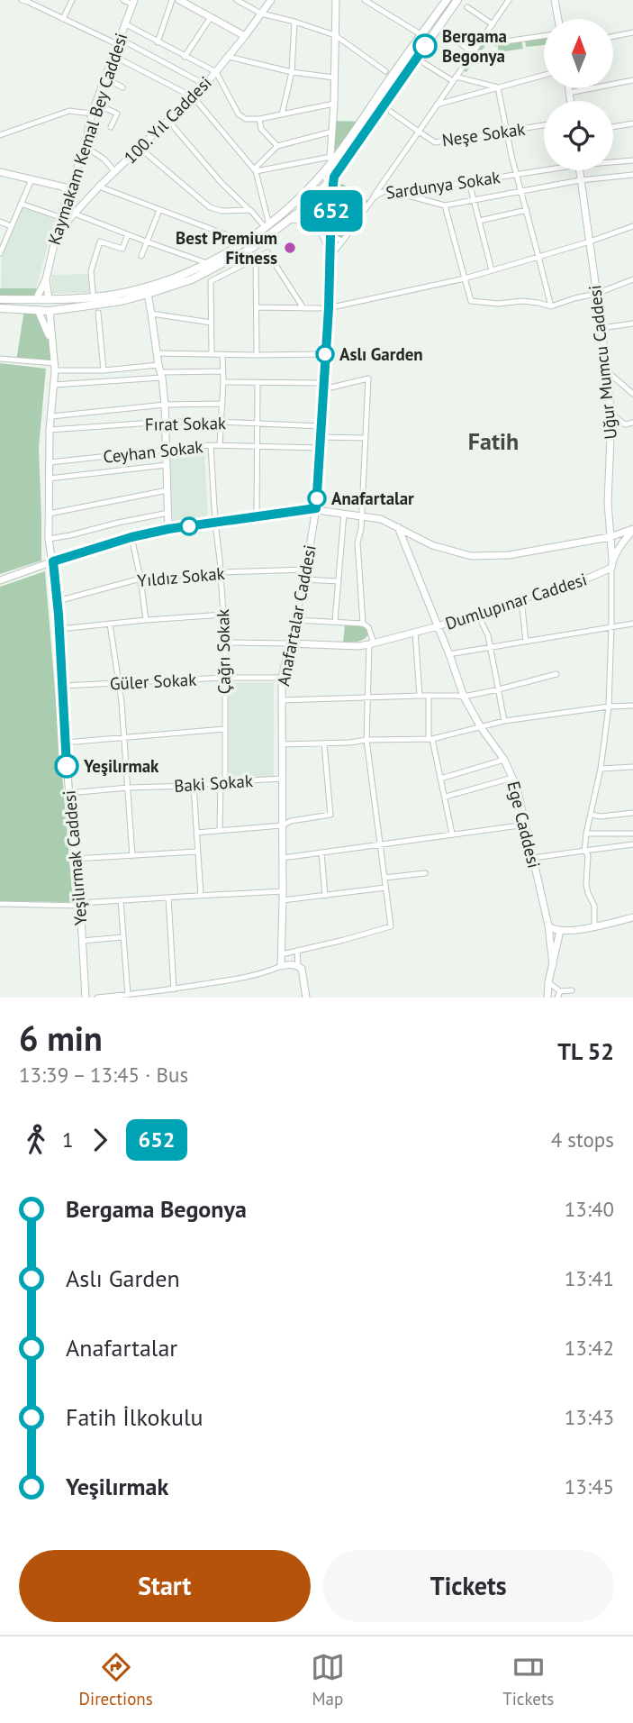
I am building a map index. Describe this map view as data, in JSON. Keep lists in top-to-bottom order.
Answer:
{
  "streets": {
    "main road": ["Kaymakam Kemal Bey Caddesi"],
    "street": [
      "100. Yıl Caddesi",
      "Neşe Sokak",
      "Sardunya Sokak",
      "Uğur Mumcu Caddesi",
      "Fırat Sokak",
      "Ceyhan Sokak",
      "Yıldız Sokak",
      "Dumlupınar Caddesi",
      "Anafartalar Caddesi",
      "Çağrı Sokak",
      "Güler Sokak",
      "Baki Sokak",
      "Ege Caddesi",
      "Yeşilırmak Caddesi"
    ]
  },
  "crossings": [
    ["100. Yıl Caddesi", "Kaymakam Kemal Bey Caddesi"],
    ["Neşe Sokak", "Sardunya Sokak"],
    ["Kaymakam Kemal Bey Caddesi", "Yeşilırmak Caddesi"],
    ["Sardunya Sokak", "Anafartalar Caddesi"],
    ["Uğur Mumcu Caddesi", "Dumlupınar Caddesi"],
    ["Fırat Sokak", "Anafartalar Caddesi"],
    ["Fırat Sokak", "Yeşilırmak Caddesi"],
    ["Ceyhan Sokak", "Anafartalar Caddesi"],
    ["Ceyhan Sokak", "Çağrı Sokak"],
    ["Ceyhan Sokak", "Yeşilırmak Caddesi"],
    ["Yıldız Sokak", "Anafartalar Caddesi"],
    ["Yıldız Sokak", "Çağrı Sokak"],
    ["Yıldız Sokak", "Yeşilırmak Caddesi"],
    ["Dumlupınar Caddesi", "Ege Caddesi"],
    ["Anafartalar Caddesi", "Güler Sokak"],
    ["Anafartalar Caddesi", "Baki Sokak"],
    ["Çağrı Sokak", "Güler Sokak"],
    ["Çağrı Sokak", "Baki Sokak"],
    ["Güler Sokak", "Yeşilırmak Caddesi"],
    ["Baki Sokak", "Yeşilırmak Caddesi"]
  ],
  "districts": ["Fatih"],
  "places": [
    "Bergama Begonya",
    "Best Premium Fitness",
    "Aslı Garden",
    "Anafartalar",
    "Yeşilırmak"
  ],
  "lines": ["bus line 652"],
  "north": "top",
  "page": {
    "on_map": "652",
    "heading": ["6 min", "13:39 – 13:45 · Bus", "TL 52"],
    "legs": ["1", "652", "4 stops"],
    "list": [
      {
        "name": "Bergama Begonya",
        "value": "13:40"
      },
      {
        "name": "Aslı Garden",
        "value": "13:41"
      },
      {
        "name": "Anafartalar",
        "value": "13:42"
      },
      {
        "name": "Fatih İlkokulu",
        "value": "13:43"
      },
      {
        "name": "Yeşilırmak",
        "value": "13:45"
      }
    ],
    "buttons": ["Start", "Tickets"],
    "tabs": ["Directions", "Map", "Tickets"]
  }
}
